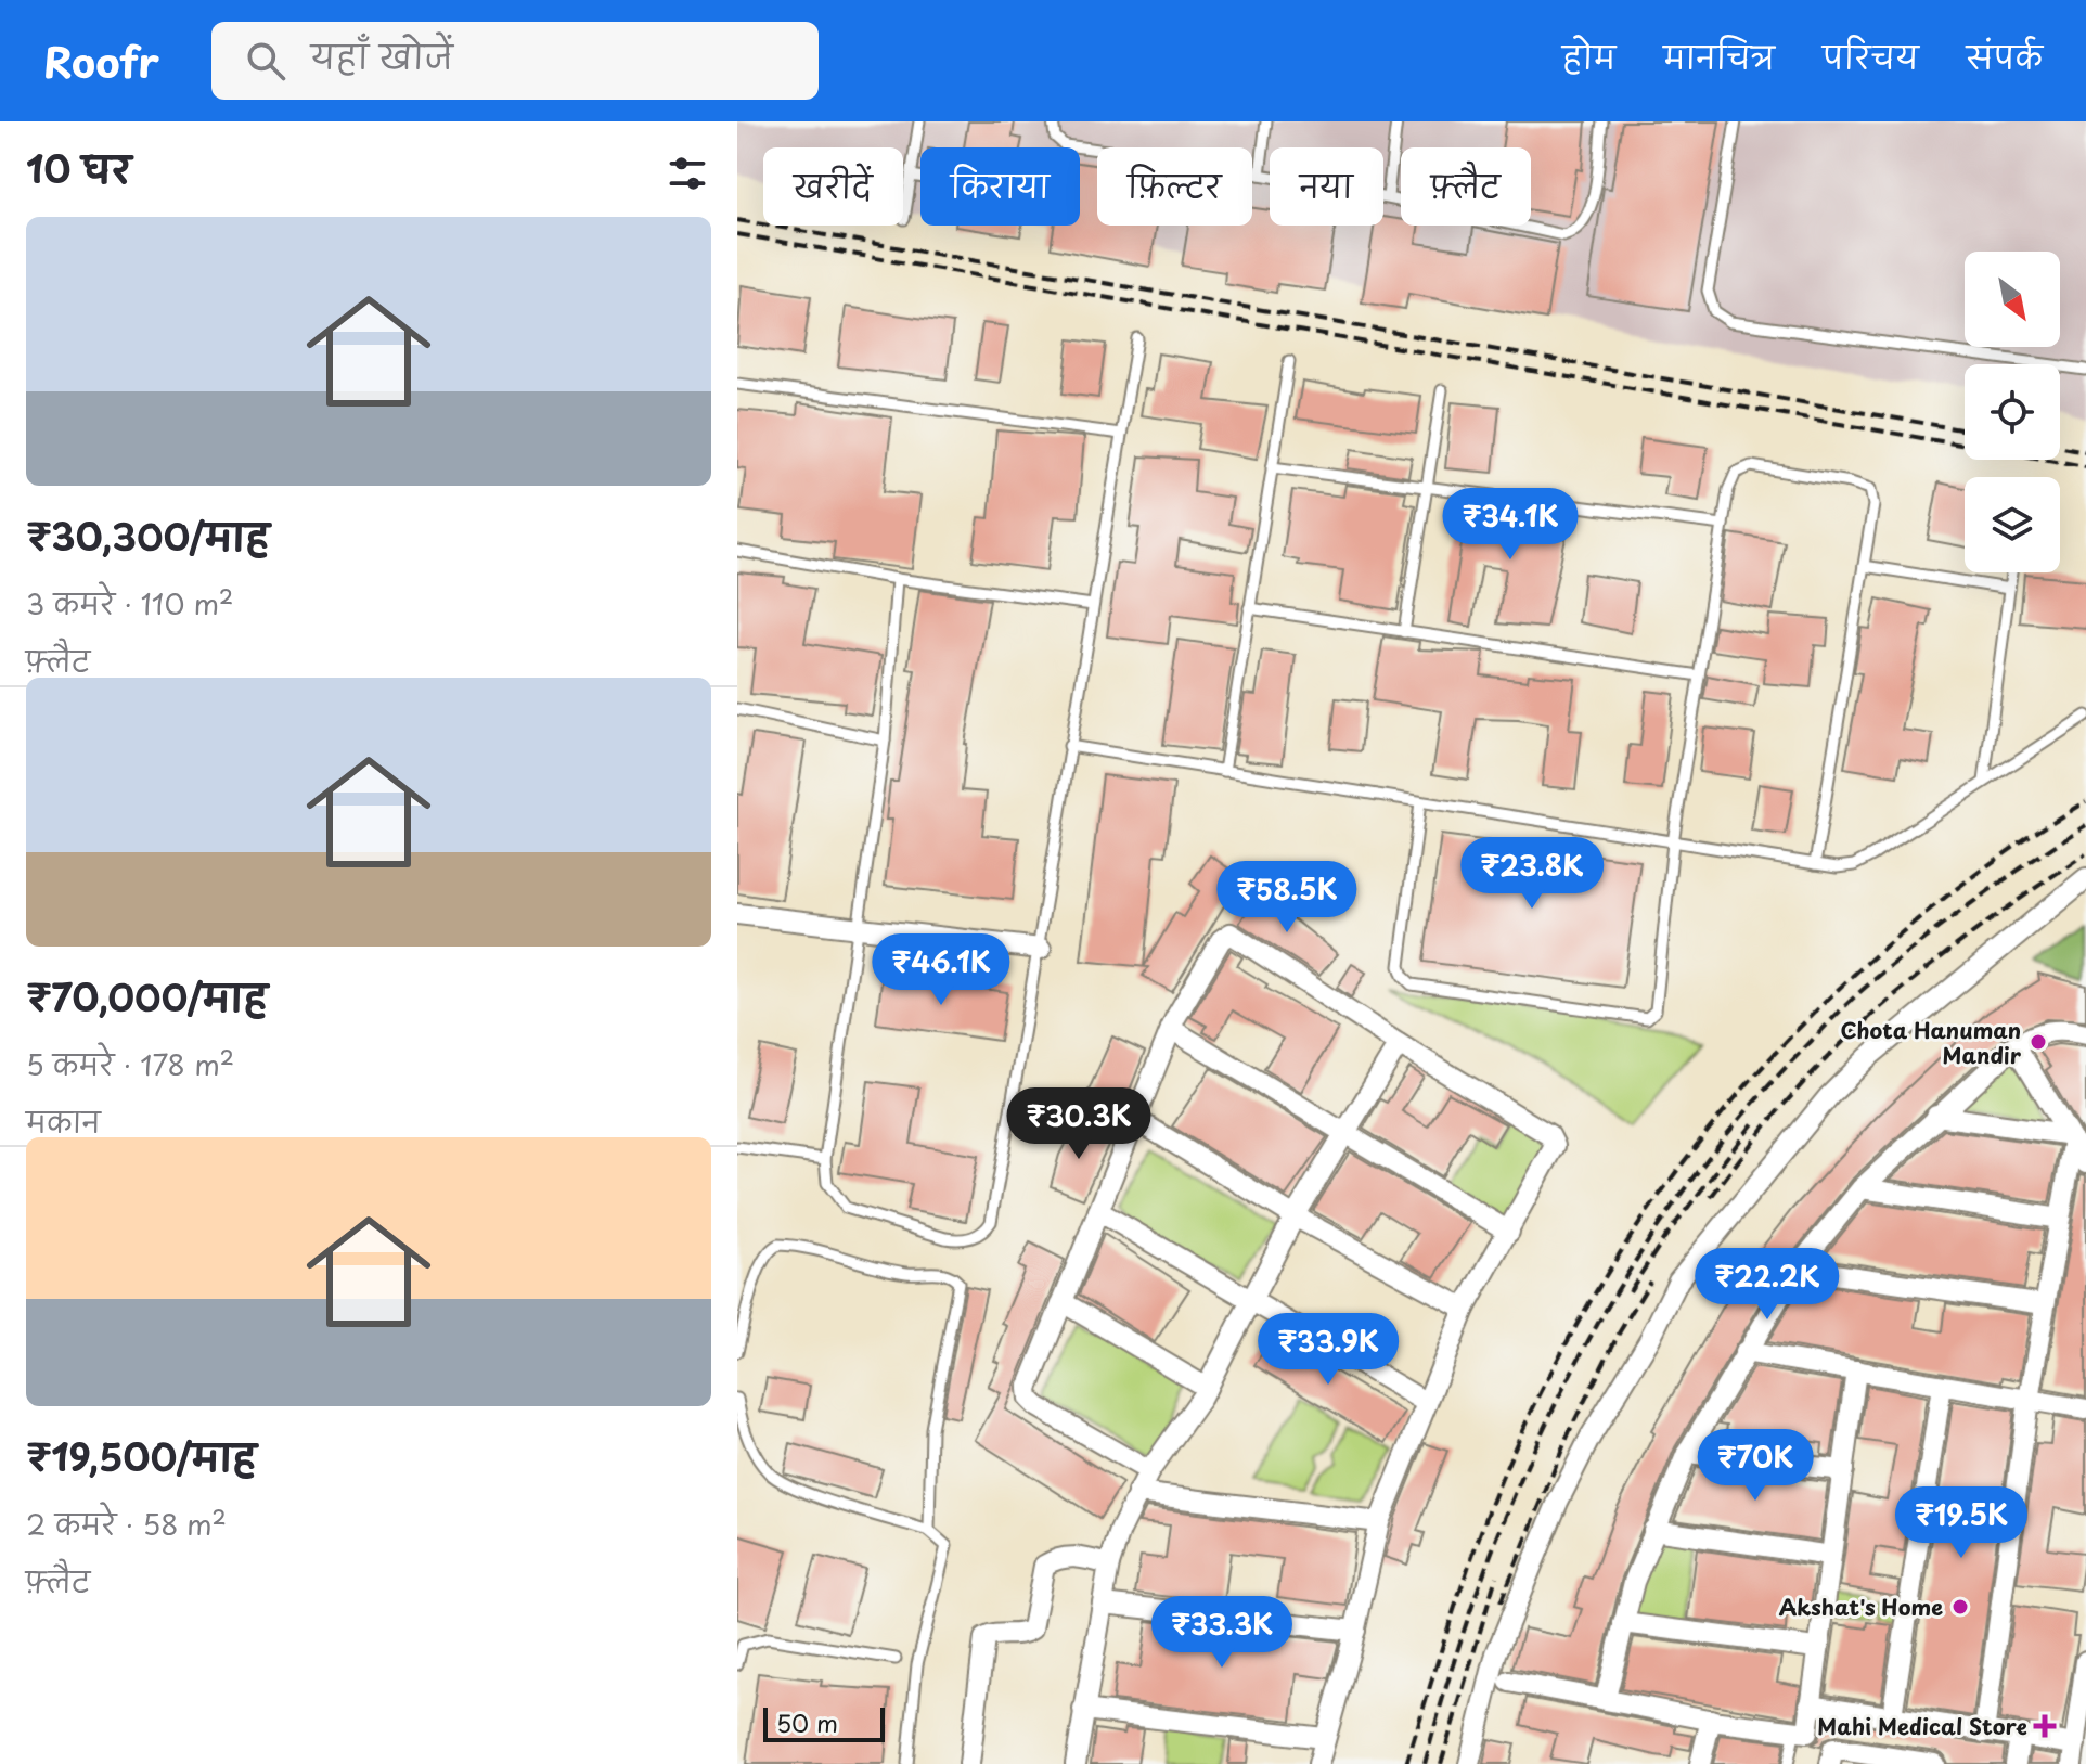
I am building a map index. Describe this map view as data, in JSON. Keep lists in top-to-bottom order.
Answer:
{
  "places": {
    "other": ["Chota Hanuman Mandir", "Akshat's Home"],
    "health": ["Mahi Medical Store"]
  },
  "scale_bar": "50 m",
  "north": "bottom right",
  "page": {
    "header": "Roofr",
    "search": "यहाँ खोजें",
    "nav": [
      "होम",
      "मानचित्र",
      "परिचय",
      "संपर्क"
    ],
    "heading": "10 घर",
    "chip": [
      "खरीदें",
      "किराया",
      "फ़िल्टर",
      "नया",
      "फ़्लैट"
    ],
    "list": [
      {
        "name": "₹30,300/माह",
        "note": "3 कमरे · 110 m² · फ़्लैट"
      },
      {
        "name": "₹70,000/माह",
        "note": "5 कमरे · 178 m² · मकान"
      },
      {
        "name": "₹19,500/माह",
        "note": "2 कमरे · 58 m² · फ़्लैट"
      }
    ],
    "price": [
      "₹34.1K",
      "₹23.8K",
      "₹58.5K",
      "₹46.1K",
      "₹30.3K",
      "₹22.2K",
      "₹33.9K",
      "₹70K",
      "₹19.5K",
      "₹33.3K"
    ],
    "scale": "50 m"
  }
}
